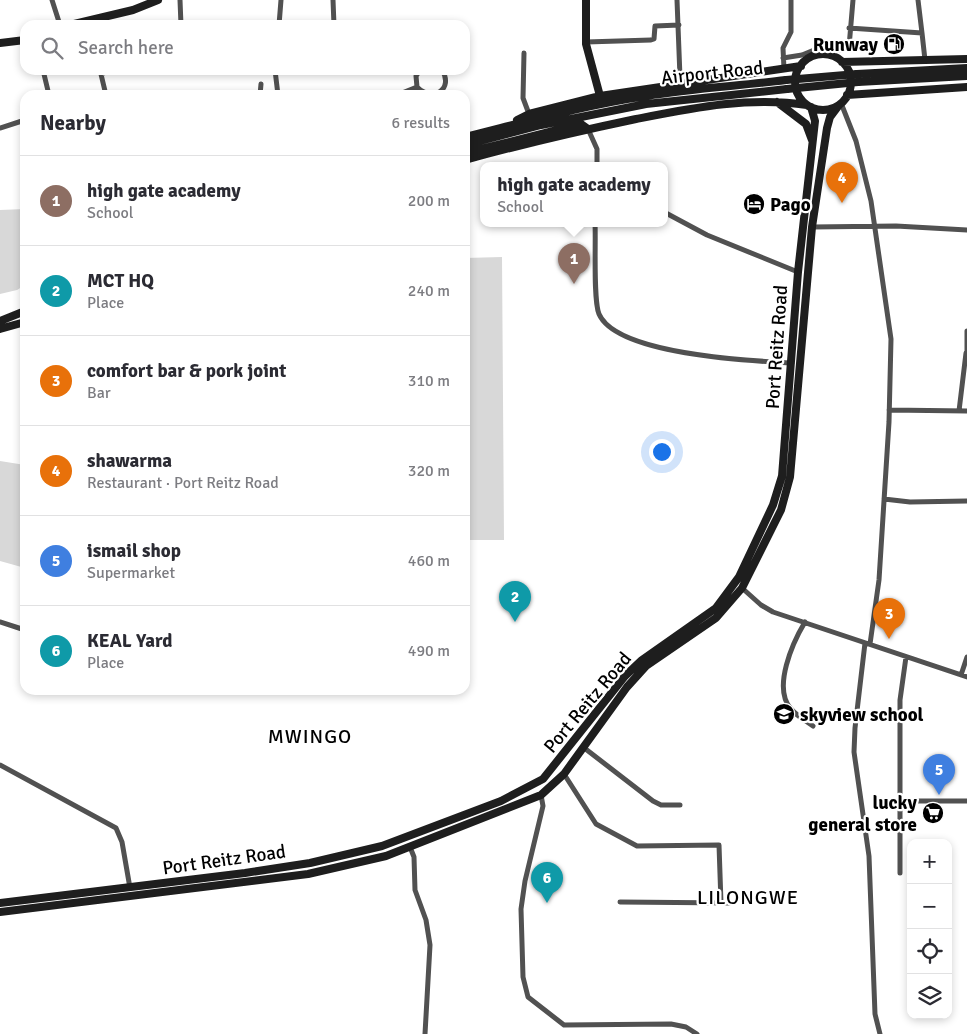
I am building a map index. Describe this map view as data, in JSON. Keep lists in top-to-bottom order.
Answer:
{
  "streets": {
    "main road": ["Airport Road", "Port Reitz Road"]
  },
  "districts": ["MWINGO", "LILONGWE"],
  "places": {
    "fuel station": ["Runway"],
    "hotel": ["Pago"],
    "school or university": ["skyview school"],
    "supermarket": ["lucky general store"]
  },
  "page": {
    "search": "Search here",
    "heading": ["Nearby", "6 results"],
    "list": [
      {
        "mark": "1",
        "name": "high gate academy",
        "note": "School",
        "value": "200 m"
      },
      {
        "mark": "2",
        "name": "MCT HQ",
        "note": "Place",
        "value": "240 m"
      },
      {
        "mark": "3",
        "name": "comfort bar & pork joint",
        "note": "Bar",
        "value": "310 m"
      },
      {
        "mark": "4",
        "name": "shawarma",
        "note": "Restaurant · Port Reitz Road",
        "value": "320 m"
      },
      {
        "mark": "5",
        "name": "ismail shop",
        "note": "Supermarket",
        "value": "460 m"
      },
      {
        "mark": "6",
        "name": "KEAL Yard",
        "note": "Place",
        "value": "490 m"
      }
    ],
    "popup": ["high gate academy", "School"],
    "pins": [
      "4",
      "1",
      "2",
      "3",
      "5",
      "6"
    ],
    "map_buttons": ["+", "−"]
  }
}
